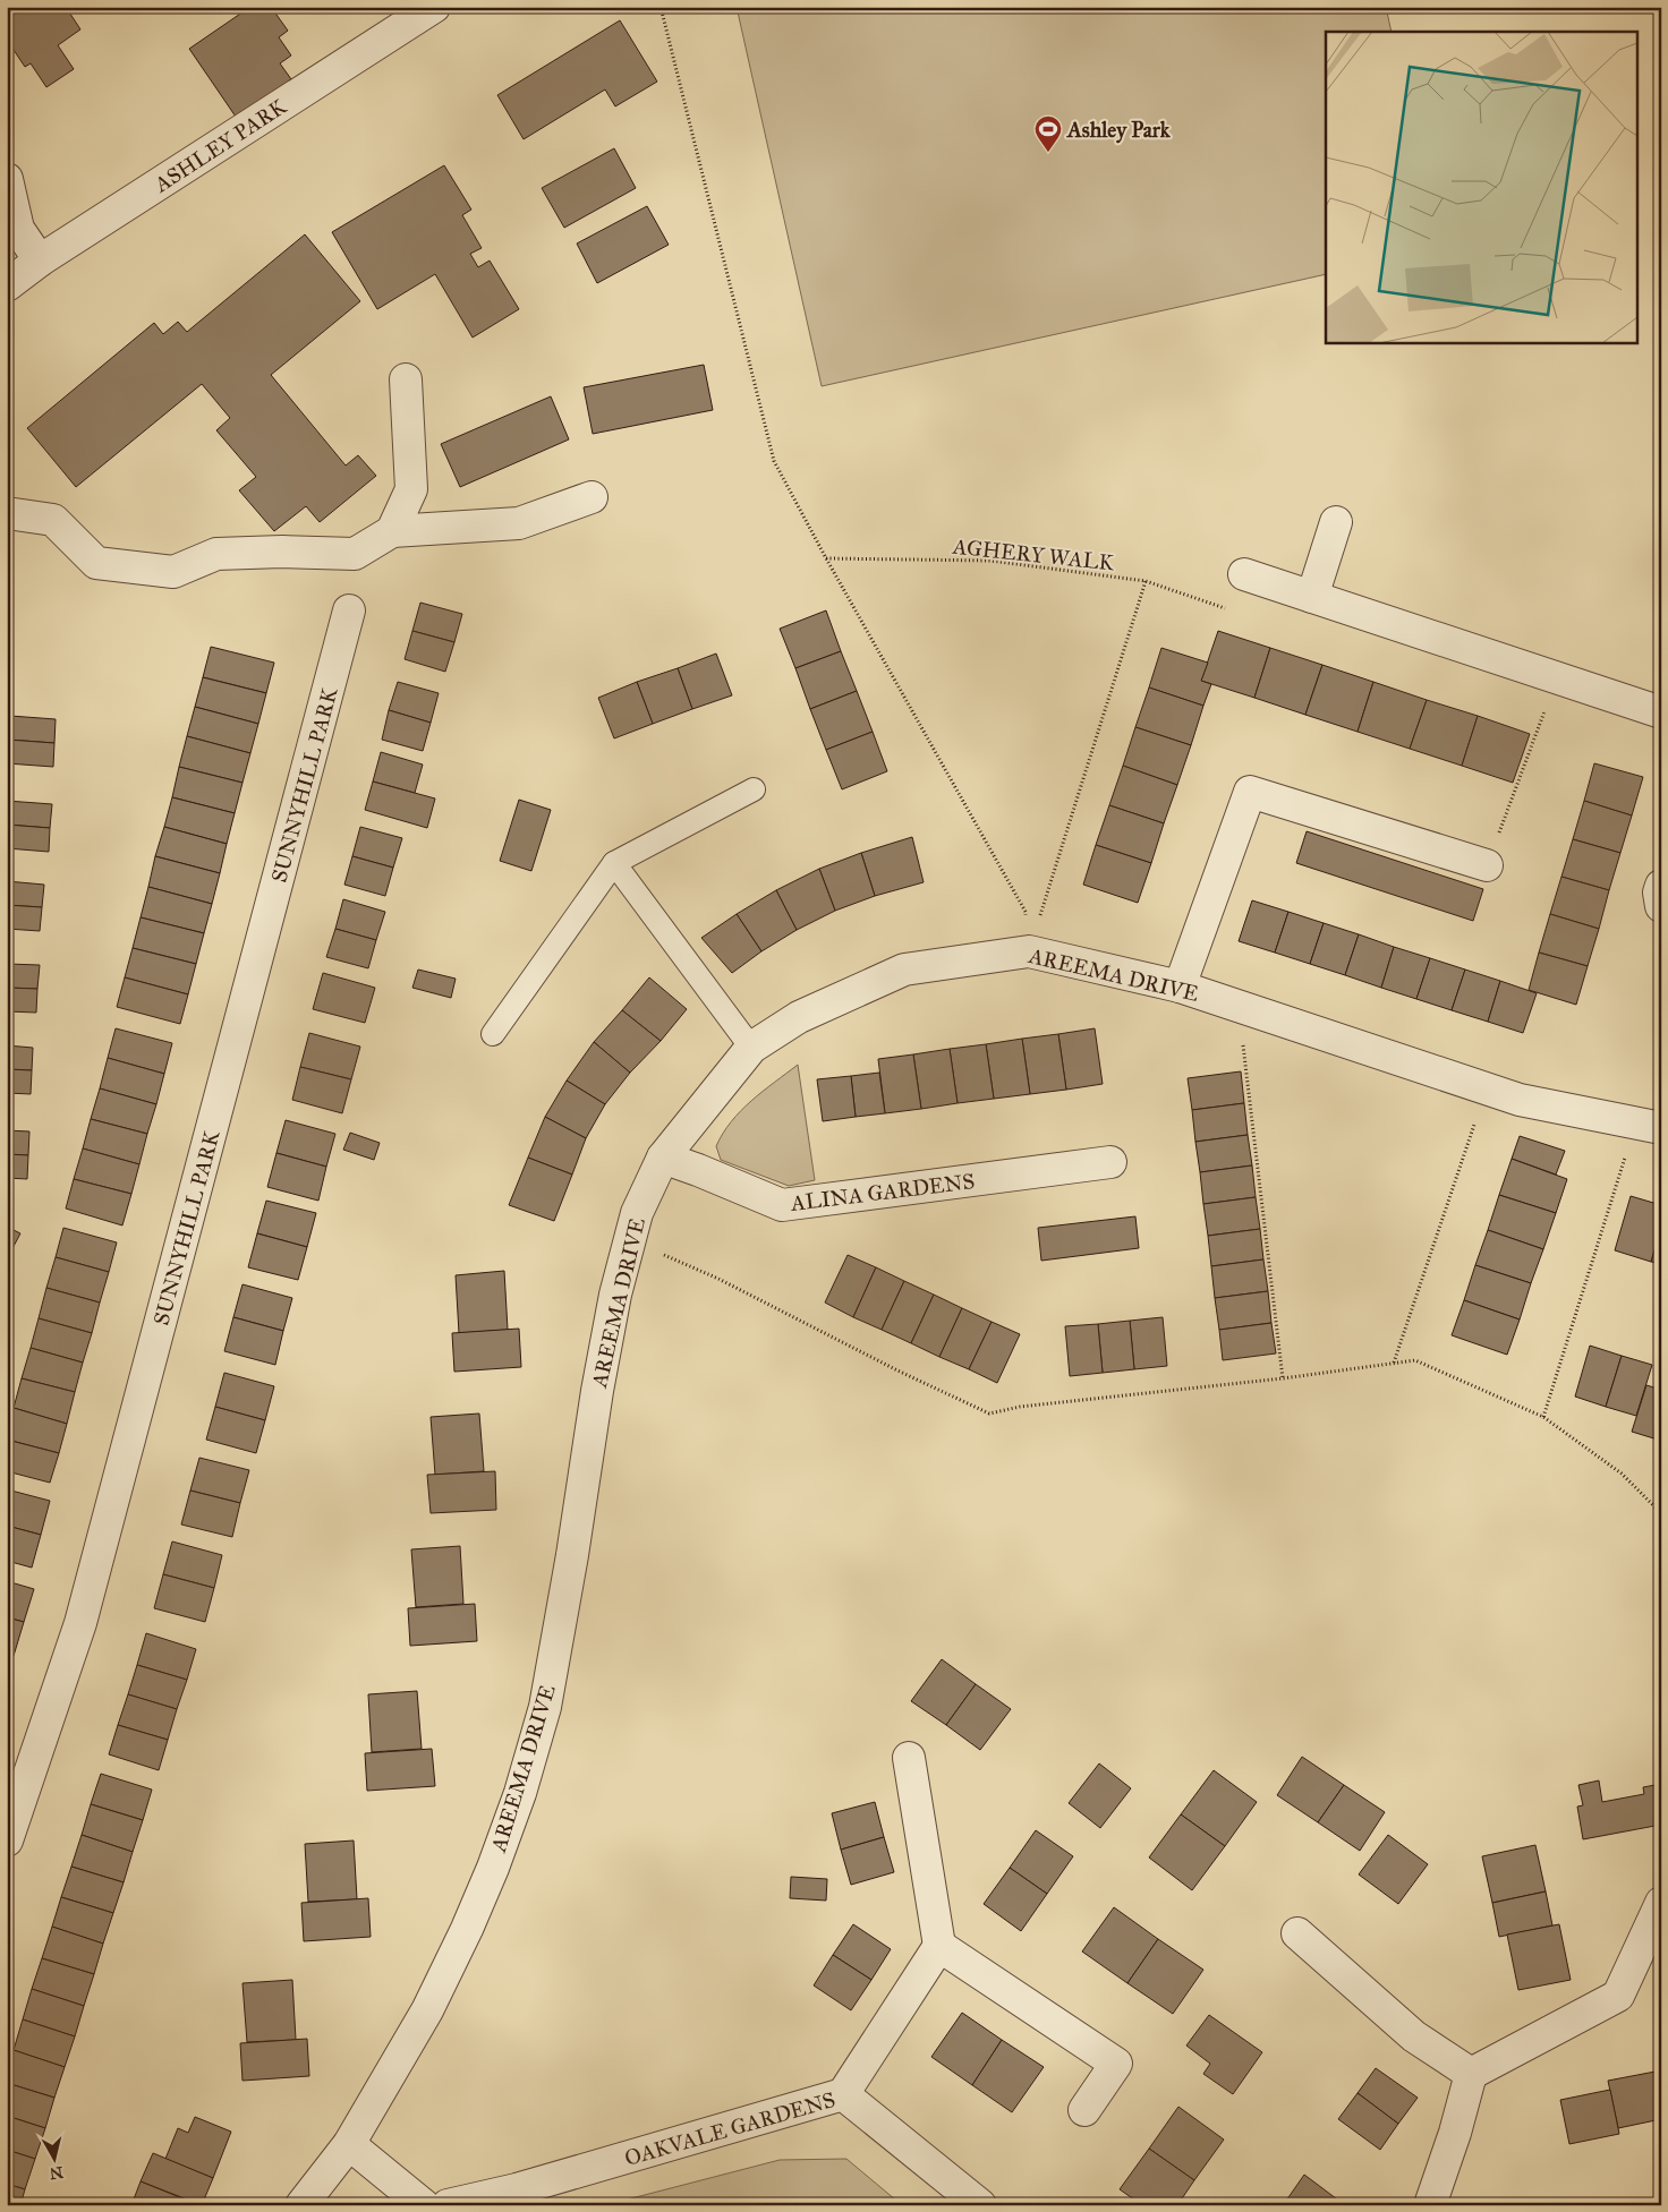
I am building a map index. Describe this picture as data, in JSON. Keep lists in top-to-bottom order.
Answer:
{
  "streets": {
    "street": [
      "ASHLEY PARK",
      "SUNNYHILL PARK",
      "AREEMA DRIVE",
      "ALINA GARDENS",
      "OAKVALE GARDENS"
    ],
    "path": ["AGHERY WALK"]
  },
  "crossings": [
    ["AREEMA DRIVE", "ALINA GARDENS"]
  ],
  "places": {
    "sports": ["Ashley Park"]
  },
  "north": "bottom"
}
